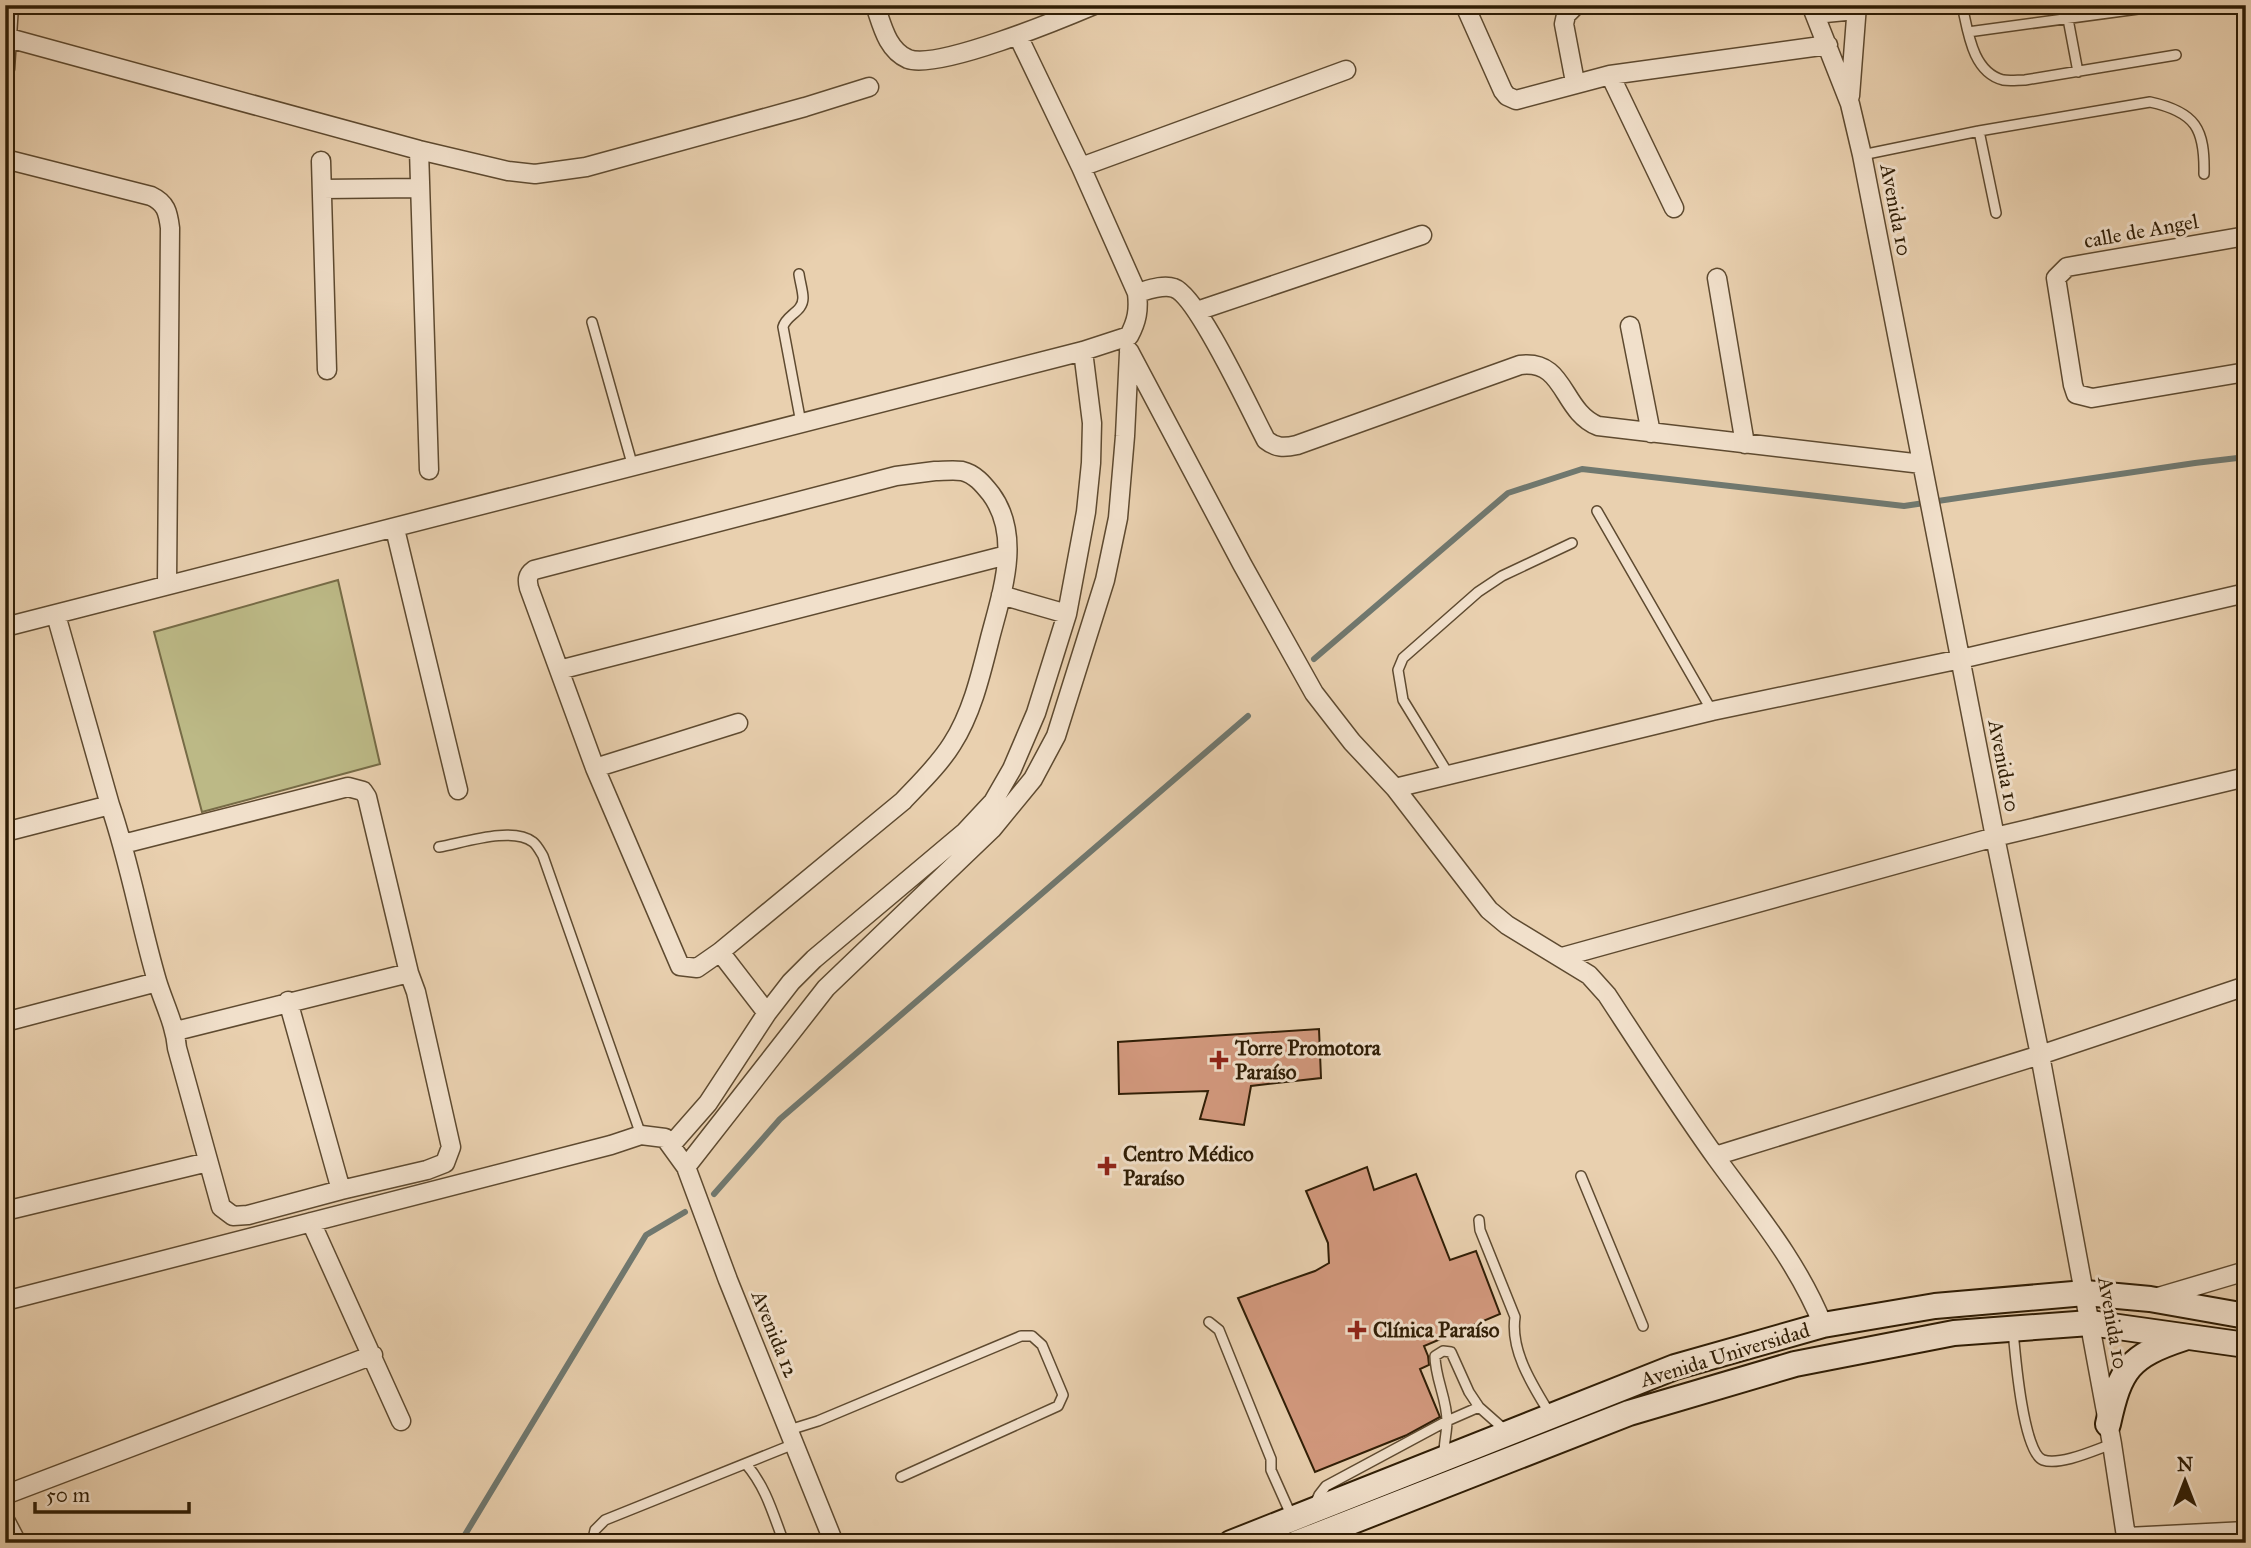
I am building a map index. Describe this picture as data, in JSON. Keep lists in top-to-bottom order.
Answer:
{
  "streets": {
    "street": [
      "Avenida 10",
      "calle de Angel",
      "Avenida 12",
      "Avenida Universidad"
    ]
  },
  "crossings": [
    ["Avenida 10", "Avenida Universidad"]
  ],
  "places": {
    "health": ["Torre Promotora Paraíso", "Centro Médico Paraíso", "Clínica Paraíso"]
  },
  "scale_bar": "50 m",
  "north": "top"
}
